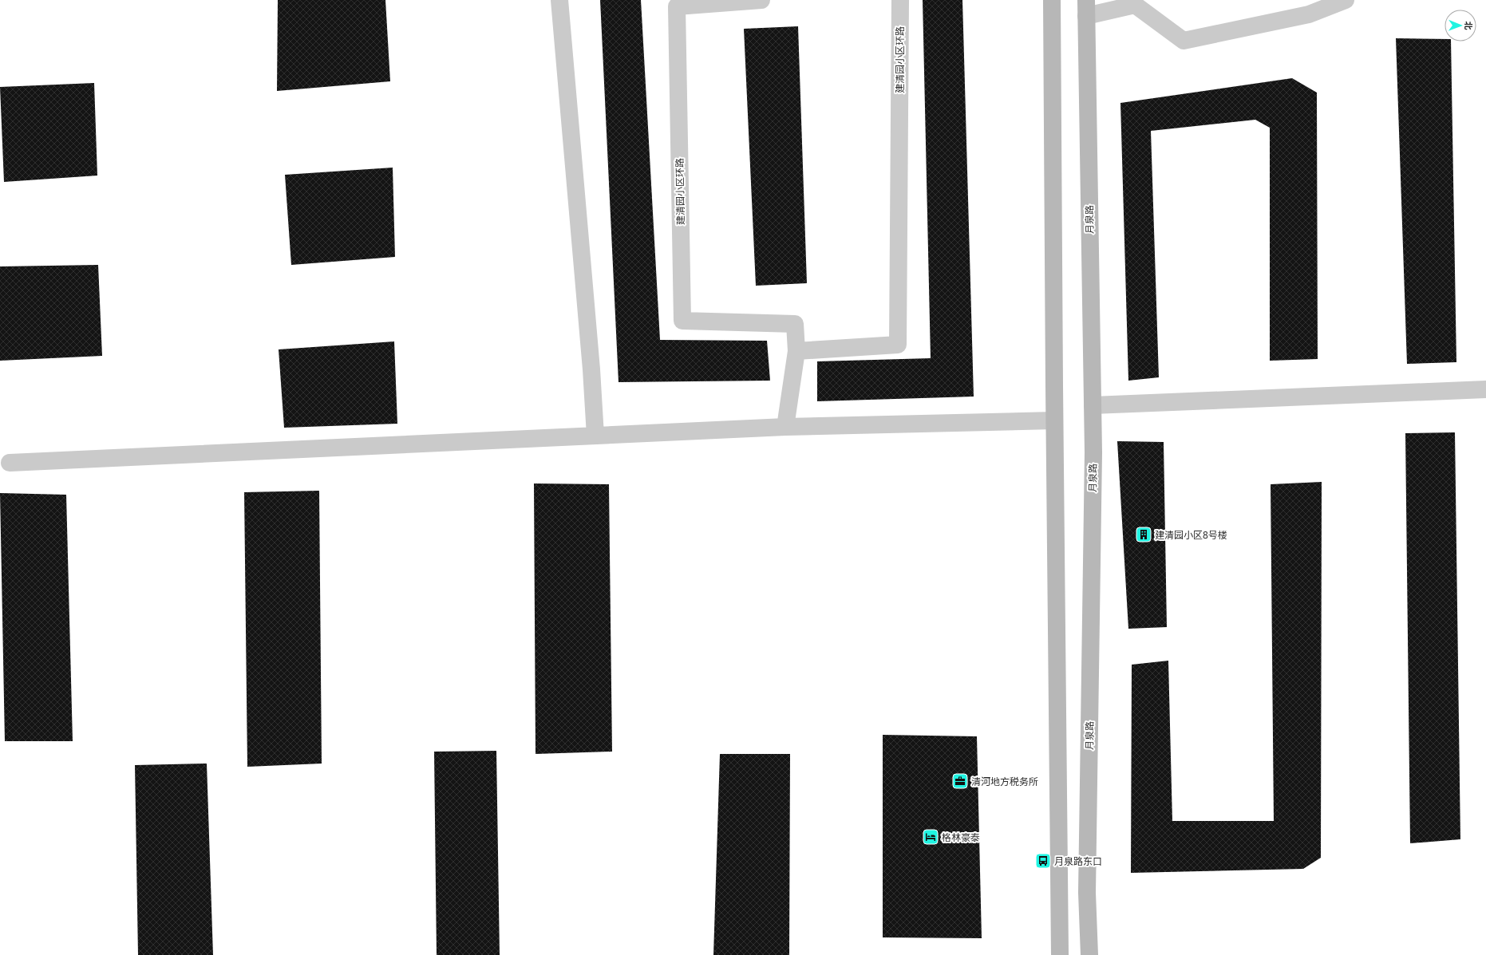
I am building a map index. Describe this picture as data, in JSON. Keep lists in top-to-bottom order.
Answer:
{
  "streets": {
    "main road": ["月泉路"],
    "street": ["建清园小区环路"]
  },
  "places": {
    "building": ["建清园小区8号楼"],
    "office": ["清河地方税务所"],
    "hotel": ["格林豪泰"],
    "bus stop": ["月泉路东口"]
  },
  "north": "right"
}
